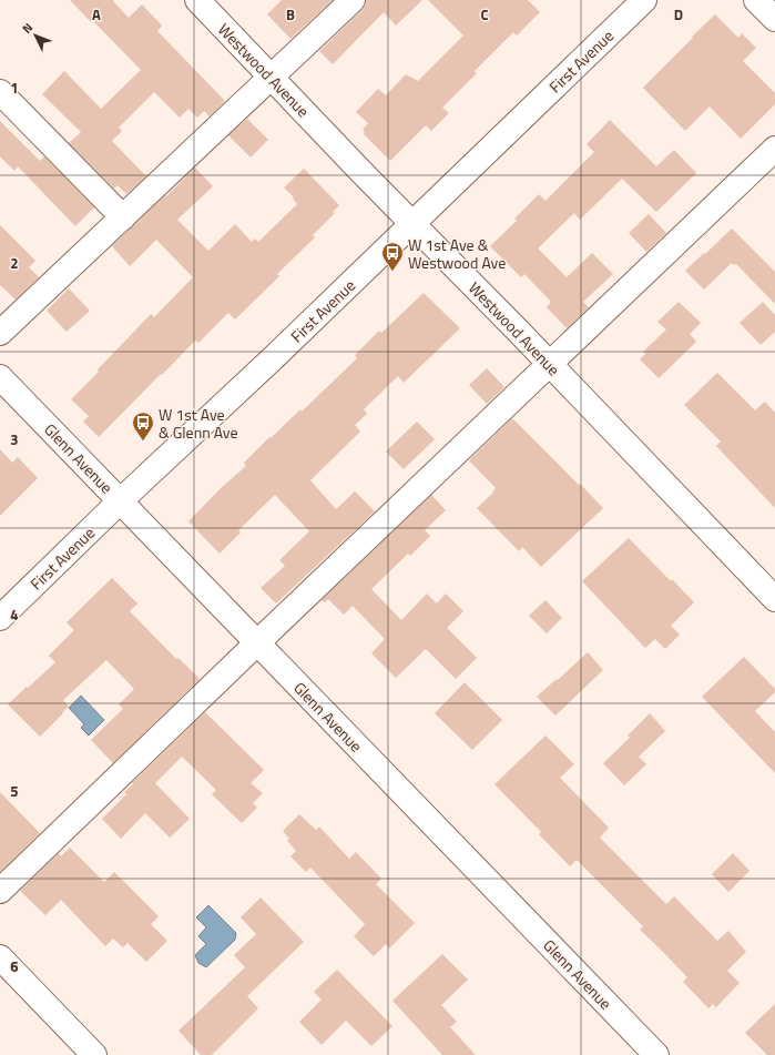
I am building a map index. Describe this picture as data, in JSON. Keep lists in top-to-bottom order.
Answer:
{
  "streets": {
    "street": ["First Avenue", "Westwood Avenue", "Glenn Avenue"]
  },
  "crossings": [
    ["First Avenue", "Westwood Avenue"],
    ["First Avenue", "Glenn Avenue"]
  ],
  "places": {
    "bus stop": ["W 1st Ave & Westwood Ave", "W 1st Ave & Glenn Ave"]
  },
  "north": "top left",
  "grid": {
    "columns": [
      "A",
      "B",
      "C",
      "D"
    ],
    "rows": [
      "1",
      "2",
      "3",
      "4",
      "5",
      "6"
    ]
  }
}
